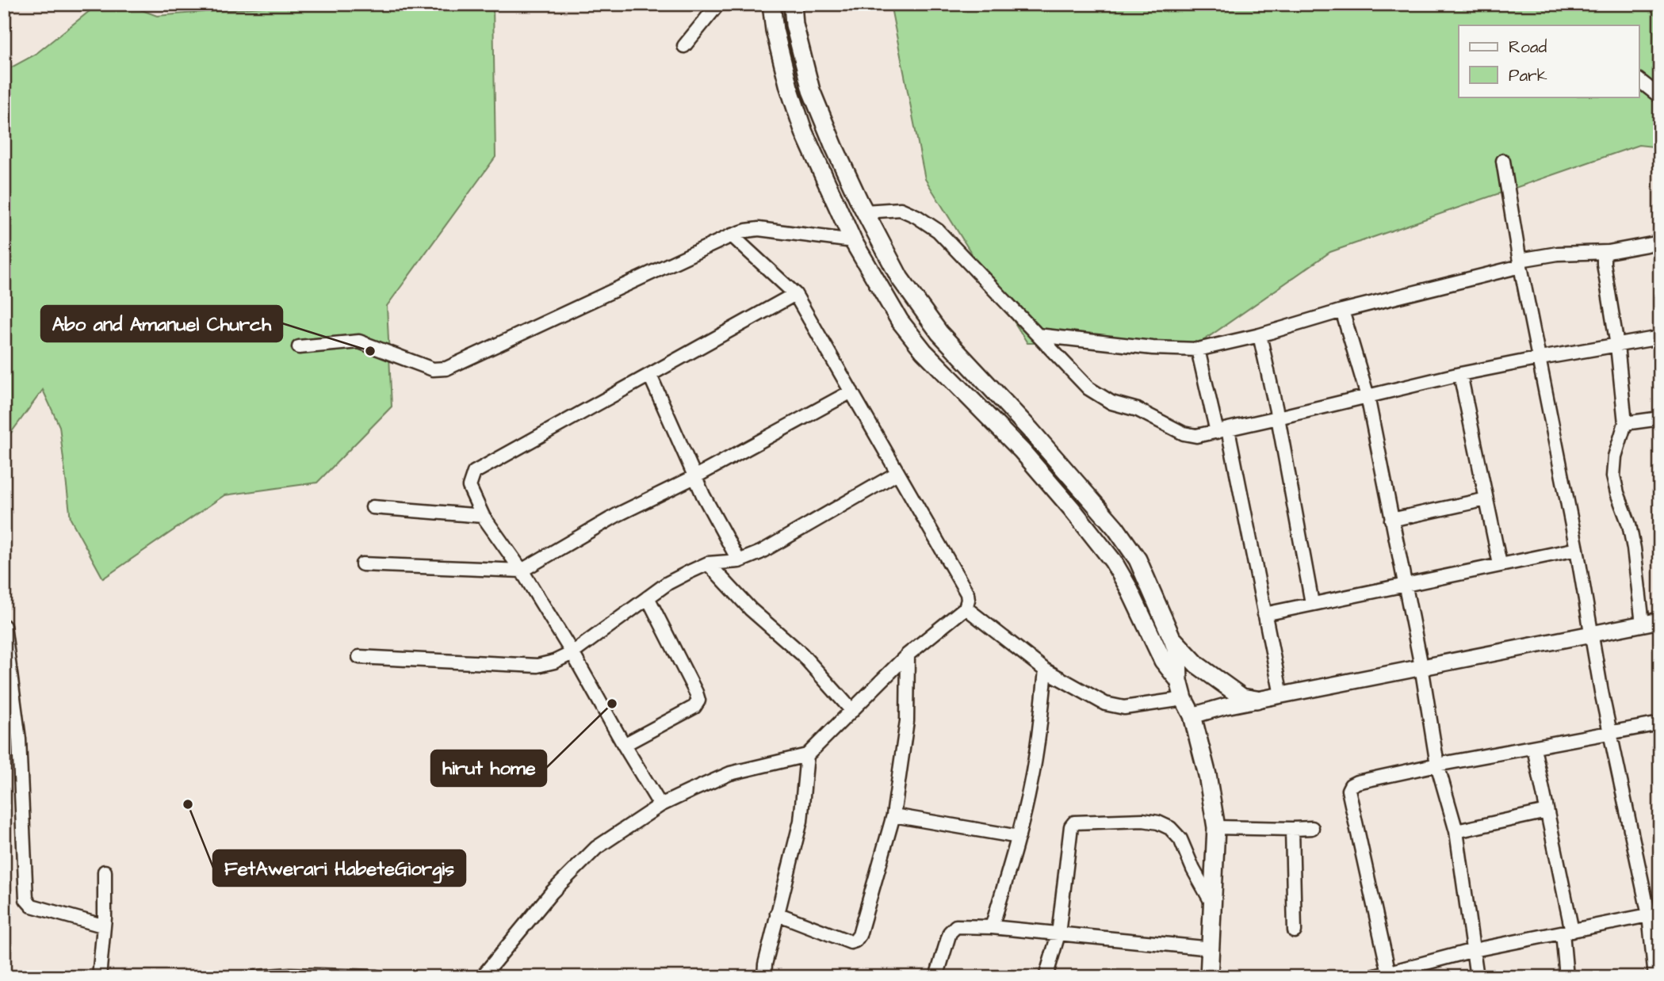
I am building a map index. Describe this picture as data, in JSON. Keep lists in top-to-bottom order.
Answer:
{
  "places": ["Abo and Amanuel Church", "hirut home", "FetAwerari HabeteGiorgis"],
  "legend": ["Road", "Park"]
}
